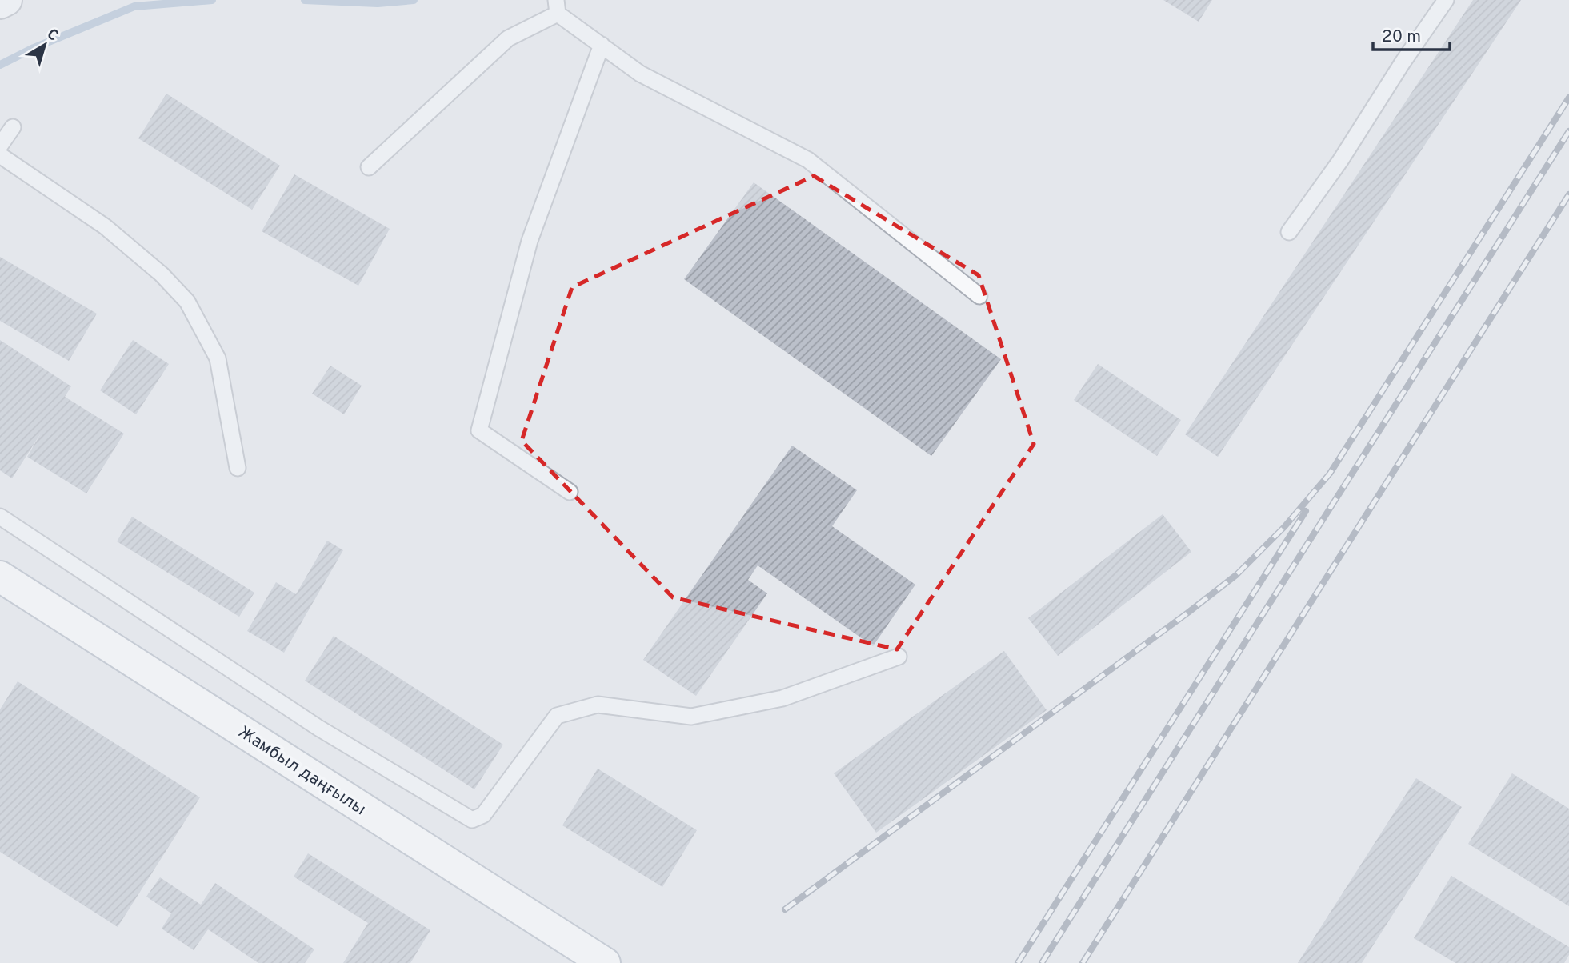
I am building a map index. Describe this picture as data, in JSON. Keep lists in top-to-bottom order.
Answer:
{
  "streets": {
    "main road": ["Жамбыл даңғылы"]
  },
  "scale_bar": "20 m",
  "north": "top right"
}
